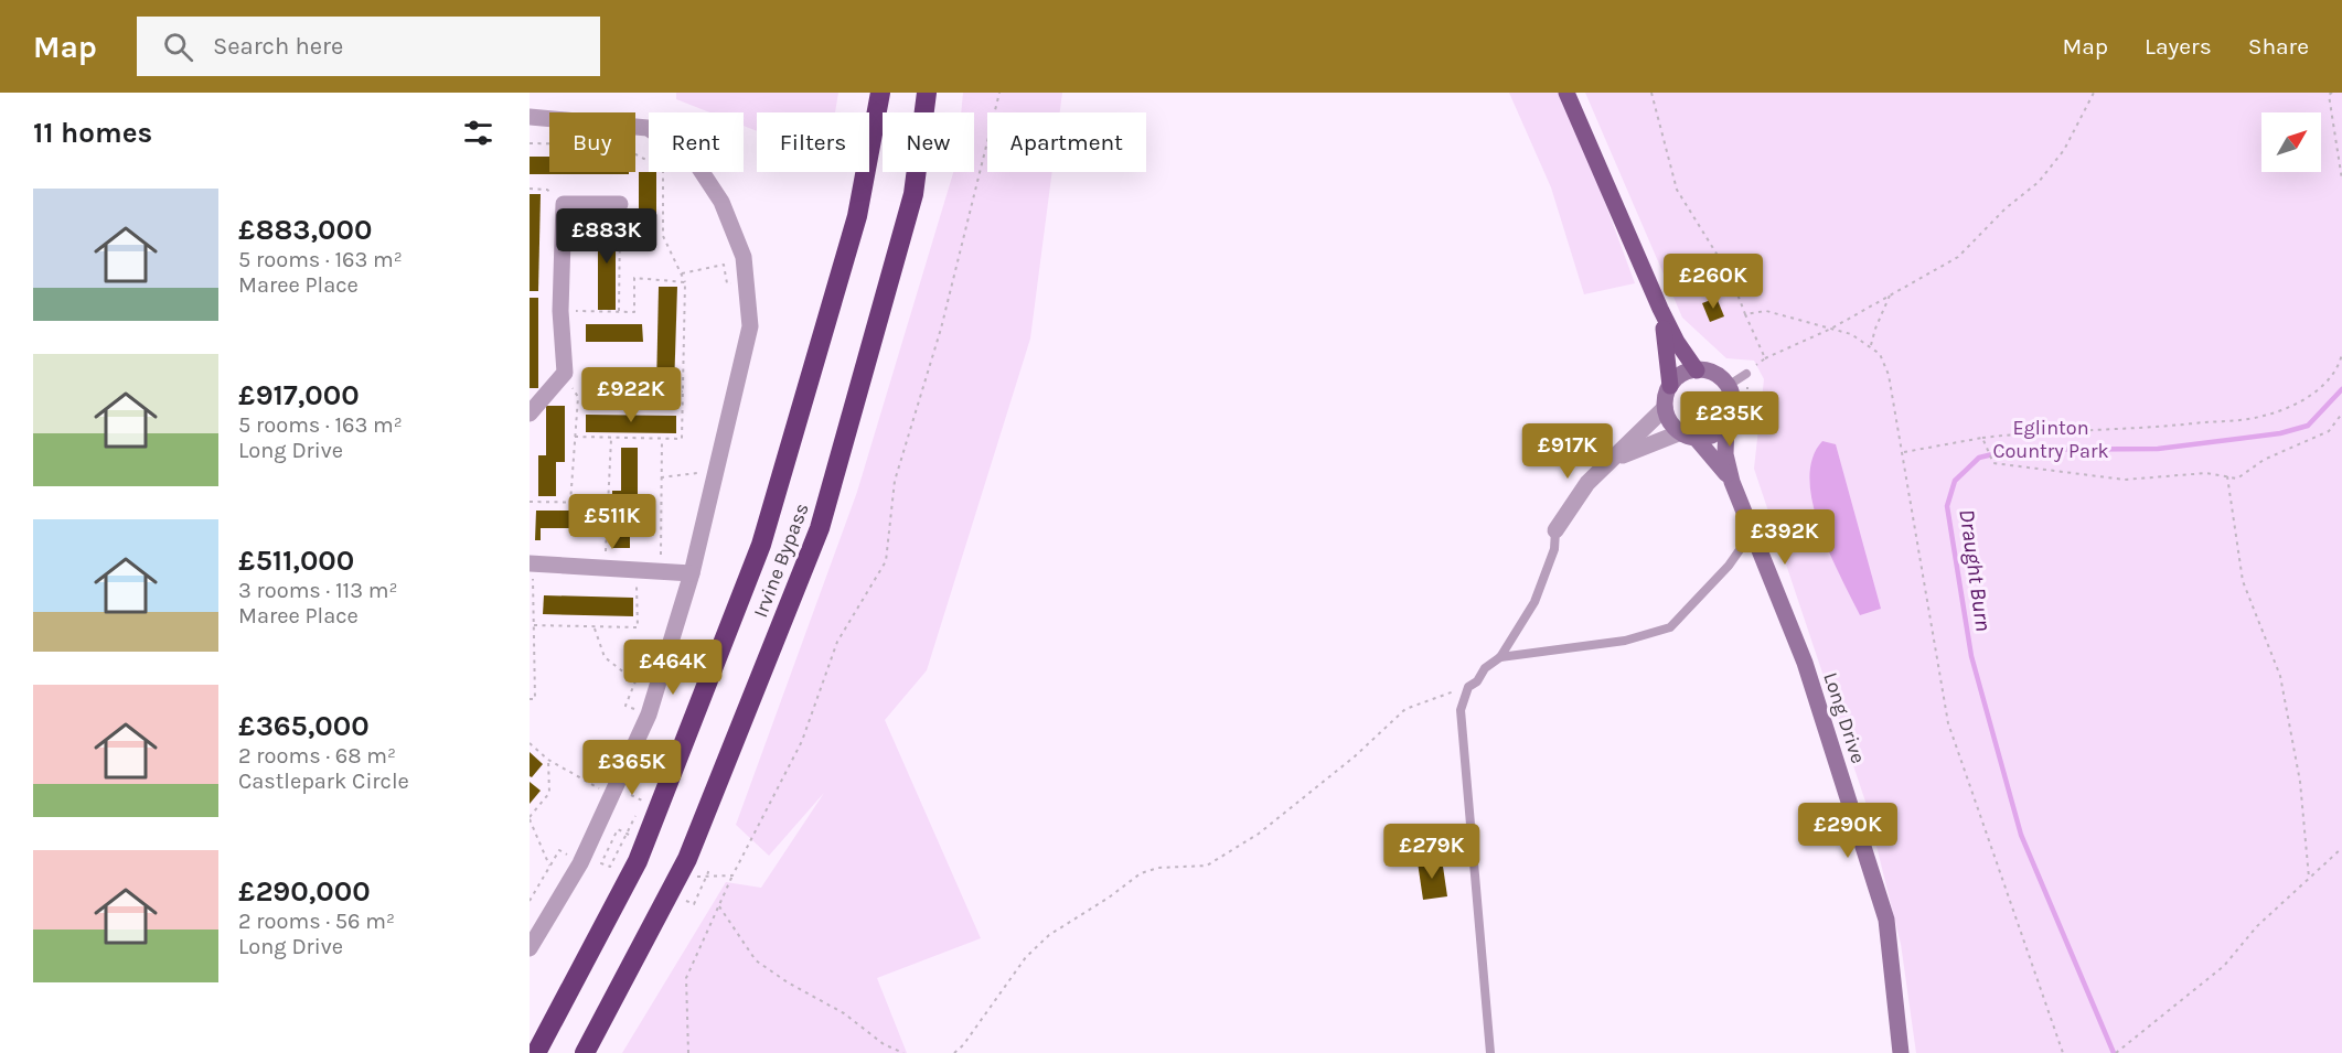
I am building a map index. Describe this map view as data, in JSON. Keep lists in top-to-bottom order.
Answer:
{
  "streets": {
    "highway": ["Irvine Bypass"],
    "main road": ["Long Drive"]
  },
  "water": ["Draught Burn"],
  "parks": ["Eglinton Country Park"],
  "north": "top right",
  "page": {
    "header": "Map",
    "search": "Search here",
    "nav": ["Map", "Layers", "Share"],
    "heading": "11 homes",
    "chip": [
      "Buy",
      "Rent",
      "Filters",
      "New",
      "Apartment"
    ],
    "list": [
      {
        "name": "£883,000",
        "note": "5 rooms · 163 m² · Maree Place"
      },
      {
        "name": "£917,000",
        "note": "5 rooms · 163 m² · Long Drive"
      },
      {
        "name": "£511,000",
        "note": "3 rooms · 113 m² · Maree Place"
      },
      {
        "name": "£365,000",
        "note": "2 rooms · 68 m² · Castlepark Circle"
      },
      {
        "name": "£290,000",
        "note": "2 rooms · 56 m² · Long Drive"
      }
    ],
    "price": [
      "£883K",
      "£260K",
      "£922K",
      "£235K",
      "£917K",
      "£511K",
      "£392K",
      "£464K",
      "£365K",
      "£290K",
      "£279K"
    ]
  }
}
